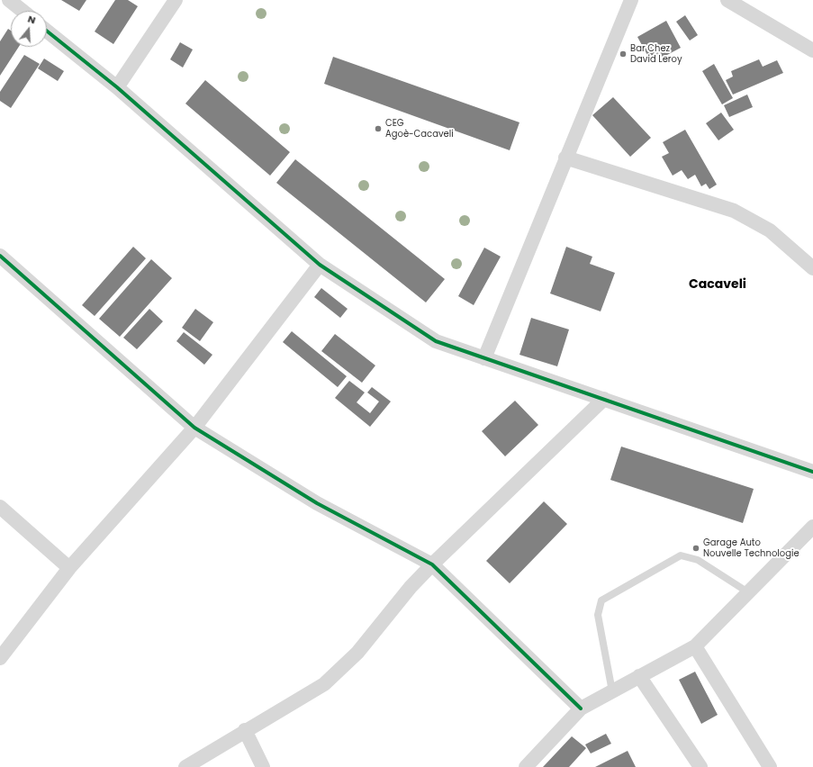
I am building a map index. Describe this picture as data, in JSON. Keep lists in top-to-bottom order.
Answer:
{
  "districts": ["Cacaveli"],
  "places": ["Bar Chez David Leroy", "CEG Agoè-Cacaveli", "Garage Auto Nouvelle Technologie"],
  "north": "top"
}
